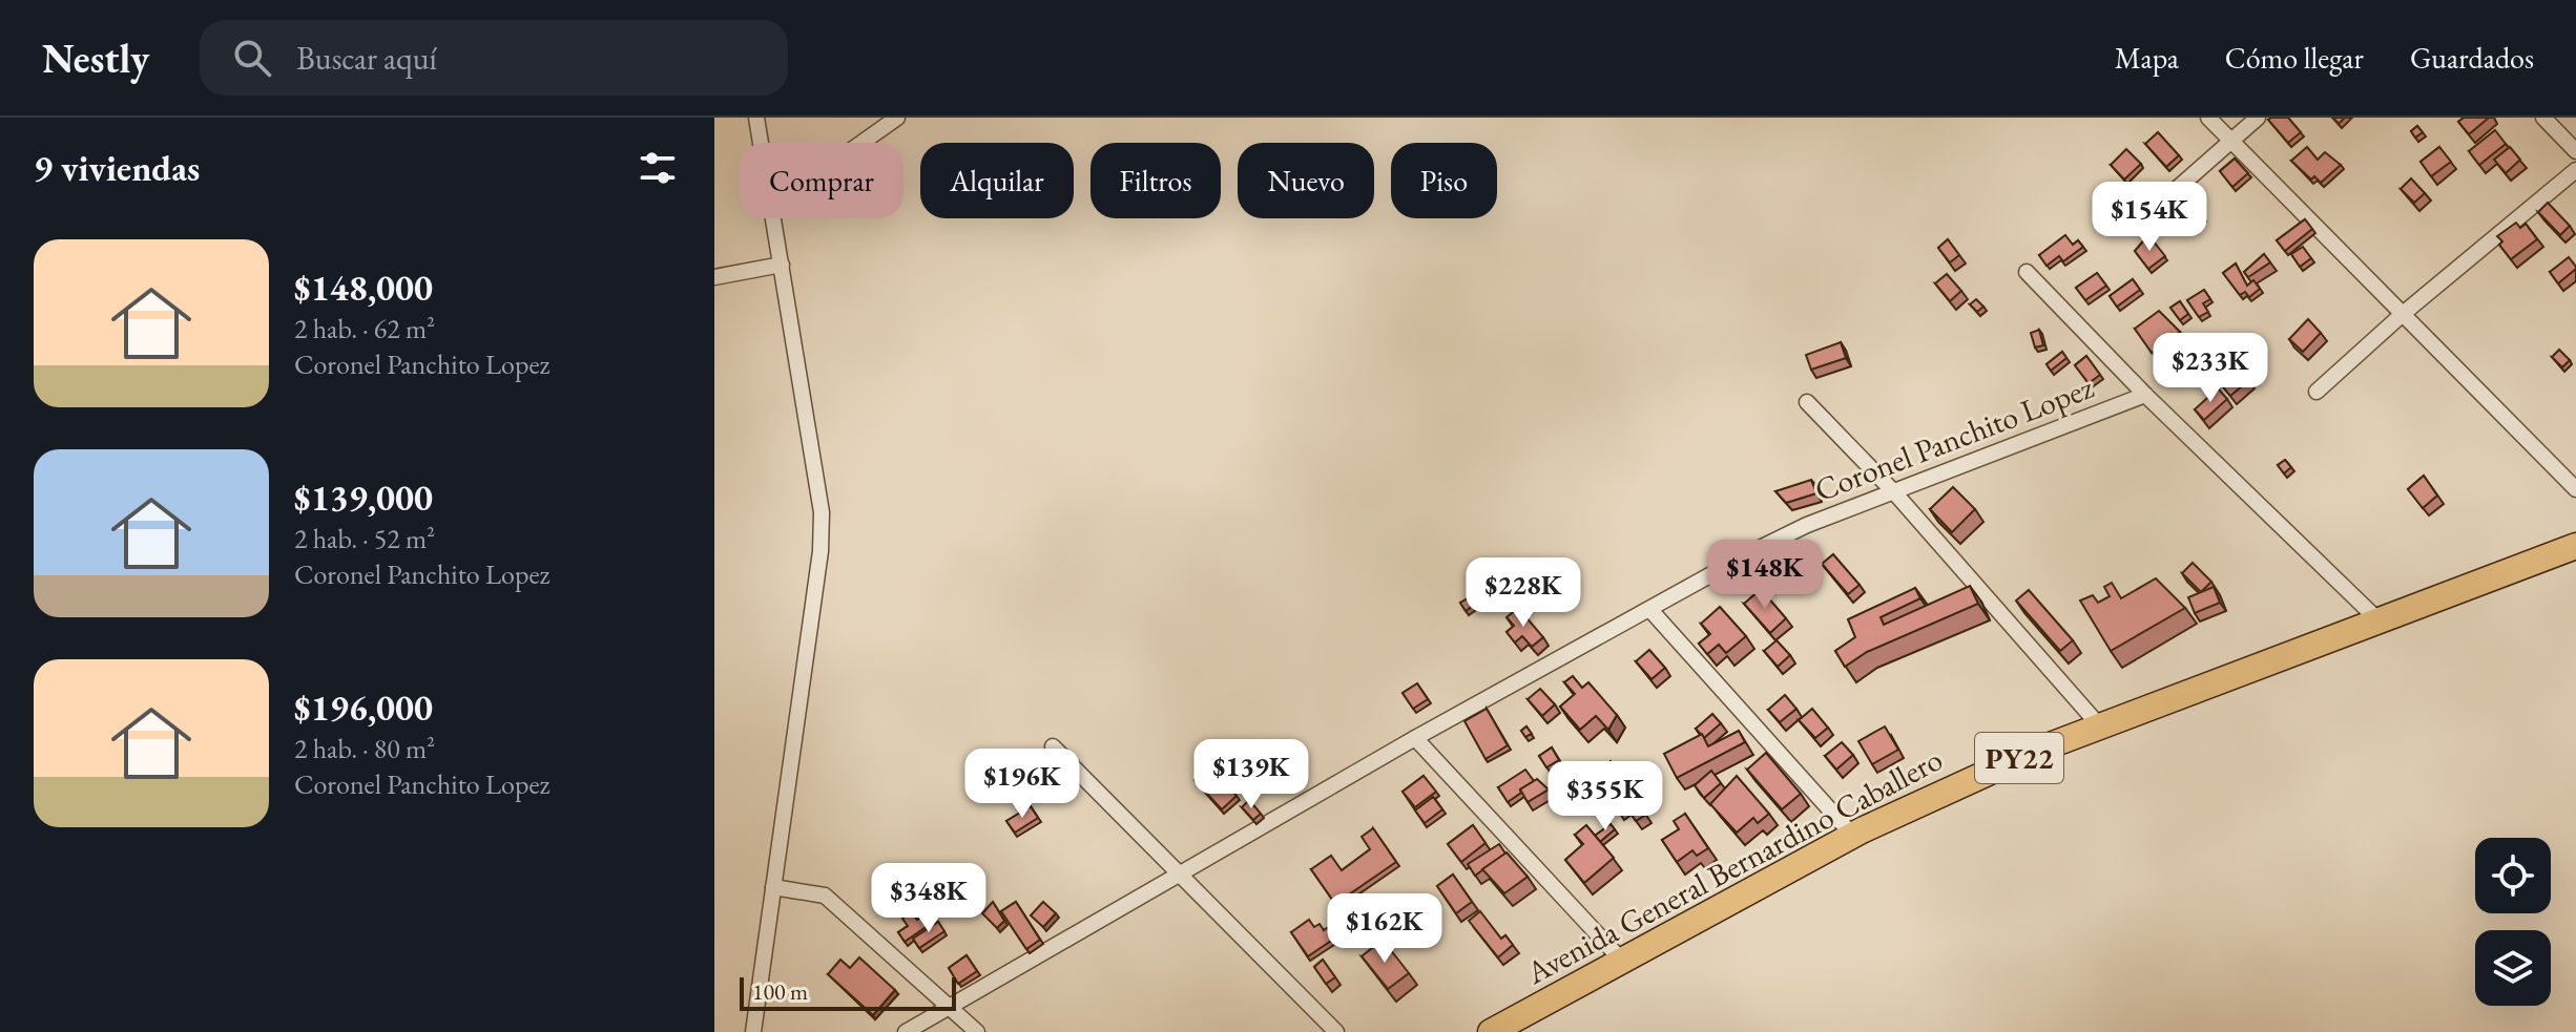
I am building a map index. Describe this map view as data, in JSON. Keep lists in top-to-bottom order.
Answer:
{
  "streets": {
    "highway": ["PY22", "Avenida General Bernardino Caballero"],
    "street": ["Coronel Panchito Lopez"]
  },
  "scale_bar": "100 m",
  "page": {
    "header": "Nestly",
    "search": "Buscar aquí",
    "nav": ["Mapa", "Cómo llegar", "Guardados"],
    "heading": "9 viviendas",
    "chip": [
      "Comprar",
      "Alquilar",
      "Filtros",
      "Nuevo",
      "Piso"
    ],
    "price": [
      "$154K",
      "$233K",
      "$148K",
      "$228K",
      "$139K",
      "$196K",
      "$355K",
      "$348K",
      "$162K"
    ],
    "list": [
      {
        "name": "$148,000",
        "note": "2 hab. · 62 m² · Coronel Panchito Lopez"
      },
      {
        "name": "$139,000",
        "note": "2 hab. · 52 m² · Coronel Panchito Lopez"
      },
      {
        "name": "$196,000",
        "note": "2 hab. · 80 m² · Coronel Panchito Lopez"
      }
    ],
    "scale": "100 m"
  }
}
